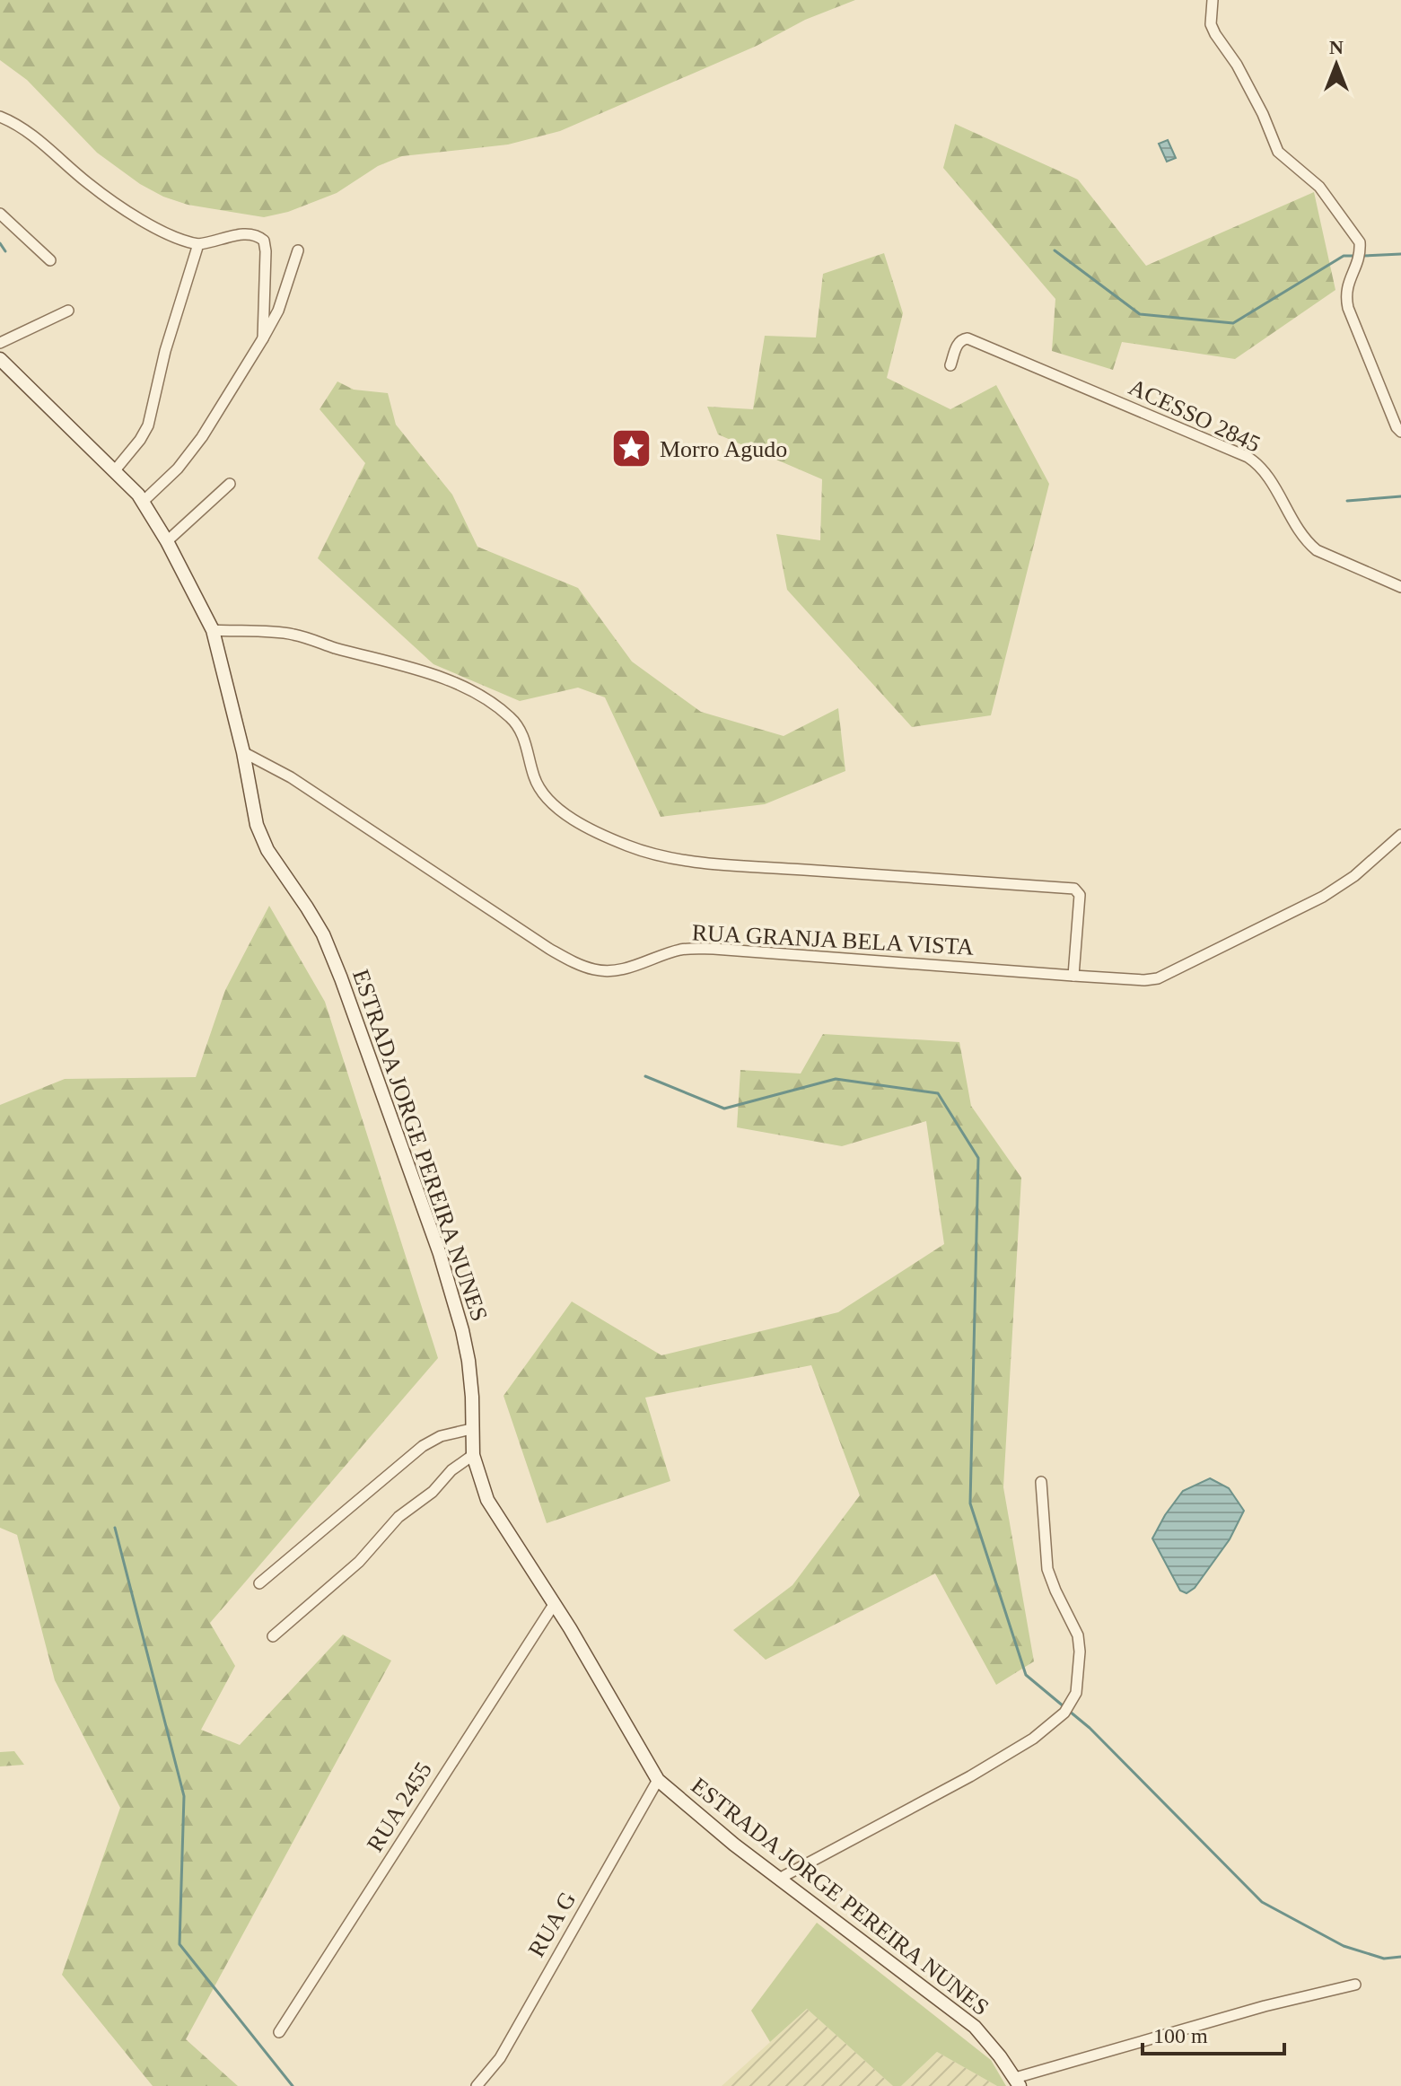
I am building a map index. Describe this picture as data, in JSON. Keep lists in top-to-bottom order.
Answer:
{
  "streets": {
    "street": [
      "ACESSO 2845",
      "RUA GRANJA BELA VISTA",
      "ESTRADA JORGE PEREIRA NUNES",
      "RUA 2455",
      "RUA G"
    ]
  },
  "crossings": [
    ["RUA GRANJA BELA VISTA", "ESTRADA JORGE PEREIRA NUNES"],
    ["ESTRADA JORGE PEREIRA NUNES", "RUA 2455"],
    ["ESTRADA JORGE PEREIRA NUNES", "RUA G"]
  ],
  "places": {
    "place": ["Morro Agudo"]
  },
  "scale_bar": "100 m",
  "north": "top"
}
